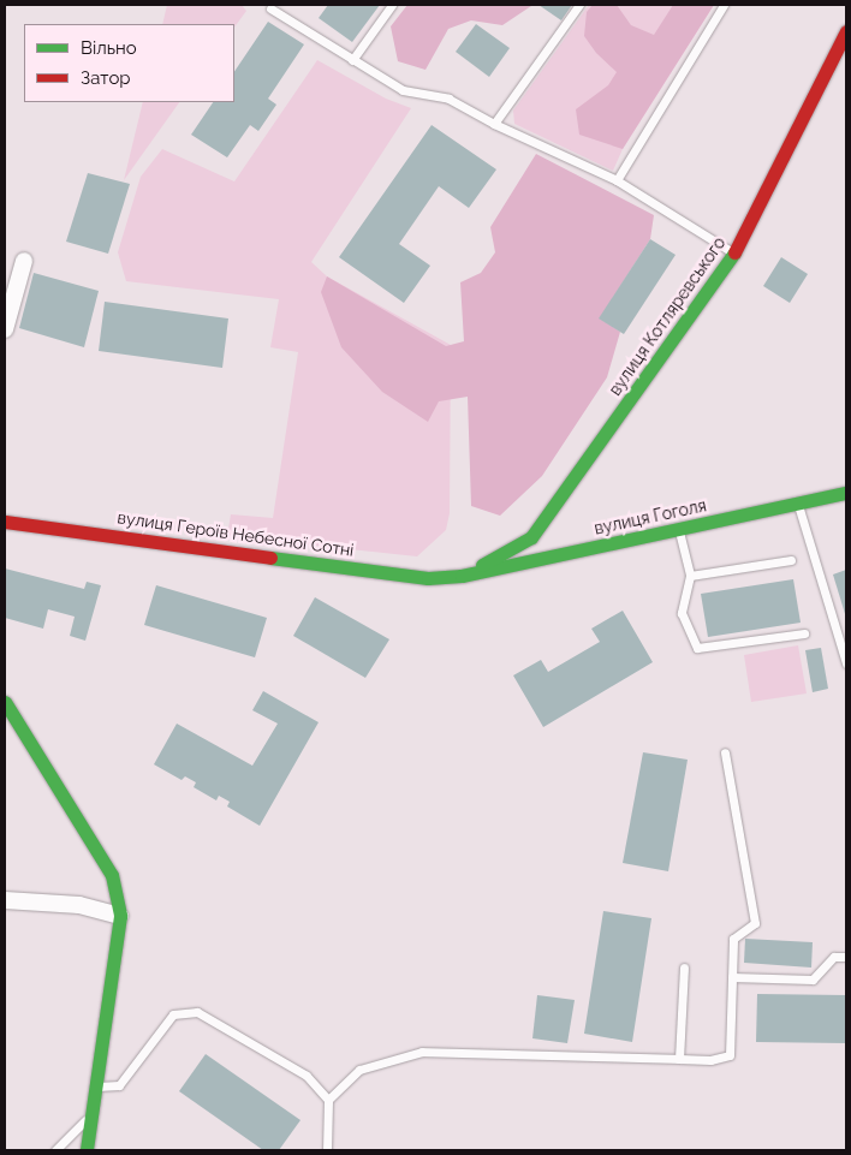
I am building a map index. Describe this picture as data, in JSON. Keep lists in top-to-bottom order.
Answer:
{
  "streets": {
    "street": ["вулиця Котляревського", "вулиця Гоголя", "вулиця Героїв Небесної Сотні"]
  },
  "crossings": [
    ["вулиця Котляревського", "вулиця Гоголя"],
    ["вулиця Котляревського", "вулиця Героїв Небесної Сотні"],
    ["вулиця Гоголя", "вулиця Героїв Небесної Сотні"]
  ],
  "legend": ["Вільно", "Затор"]
}
